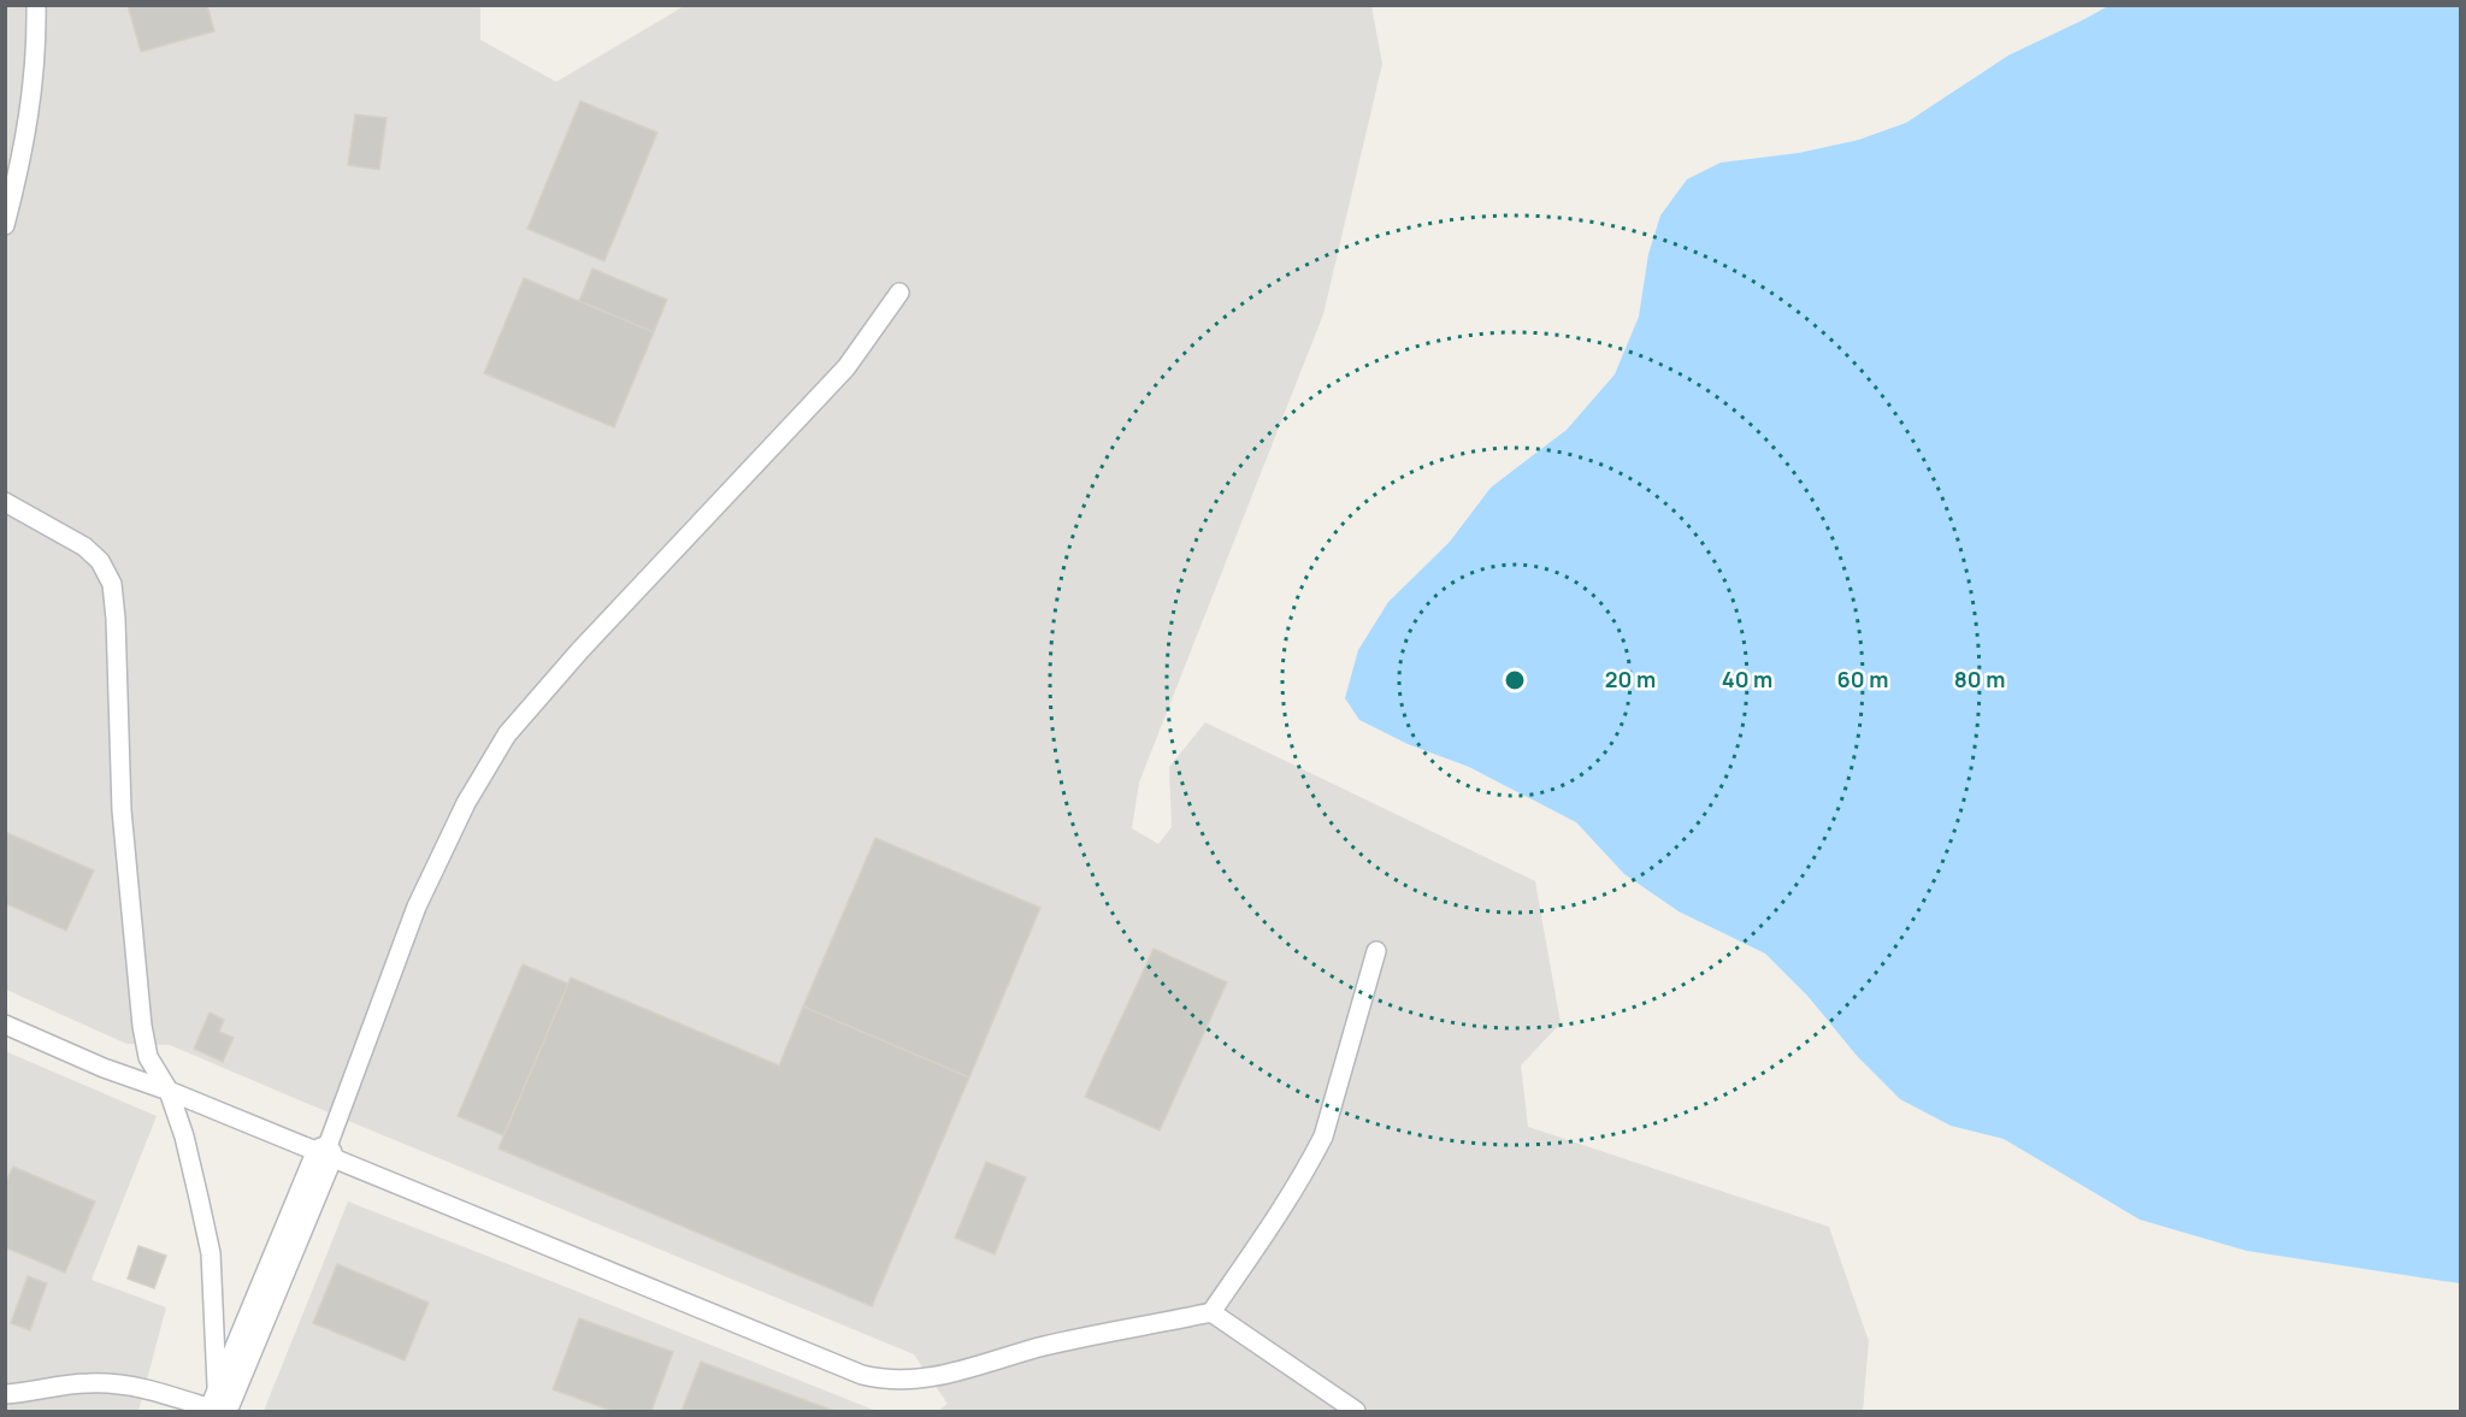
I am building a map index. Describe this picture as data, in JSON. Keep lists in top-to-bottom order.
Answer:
{
  "rings": [
    "20 m",
    "40 m",
    "60 m",
    "80 m"
  ]
}
